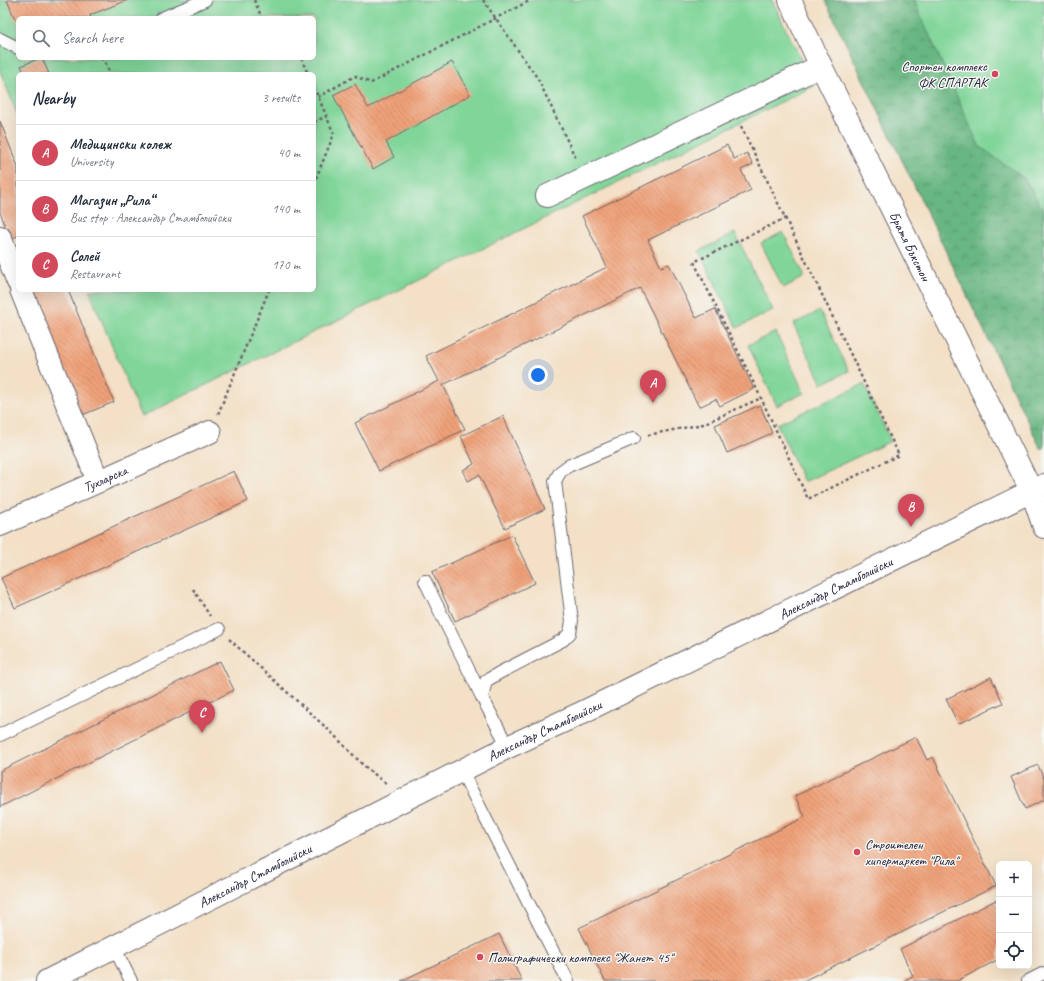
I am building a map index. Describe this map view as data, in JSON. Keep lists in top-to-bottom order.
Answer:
{
  "streets": {
    "street": ["Братя Бъкстон", "Тухларска", "Александър Стамболийски"]
  },
  "crossings": [
    ["Братя Бъкстон", "Александър Стамболийски"]
  ],
  "places": ["Спортен комплекс ФК СПАРТАК", "Строителен хипермаркет \"Рила\"", "Полиграфически комплекс \"Жанет 45\""],
  "page": {
    "search": "Search here",
    "heading": ["Nearby", "3 results"],
    "list": [
      {
        "mark": "A",
        "name": "Медицински колеж",
        "note": "University",
        "value": "40 m"
      },
      {
        "mark": "B",
        "name": "Магазин „Рила“",
        "note": "Bus stop · Александър Стамболийски",
        "value": "140 m"
      },
      {
        "mark": "C",
        "name": "Солей",
        "note": "Restaurant",
        "value": "170 m"
      }
    ],
    "pins": ["A", "B", "C"],
    "map_buttons": ["+", "−"]
  }
}
